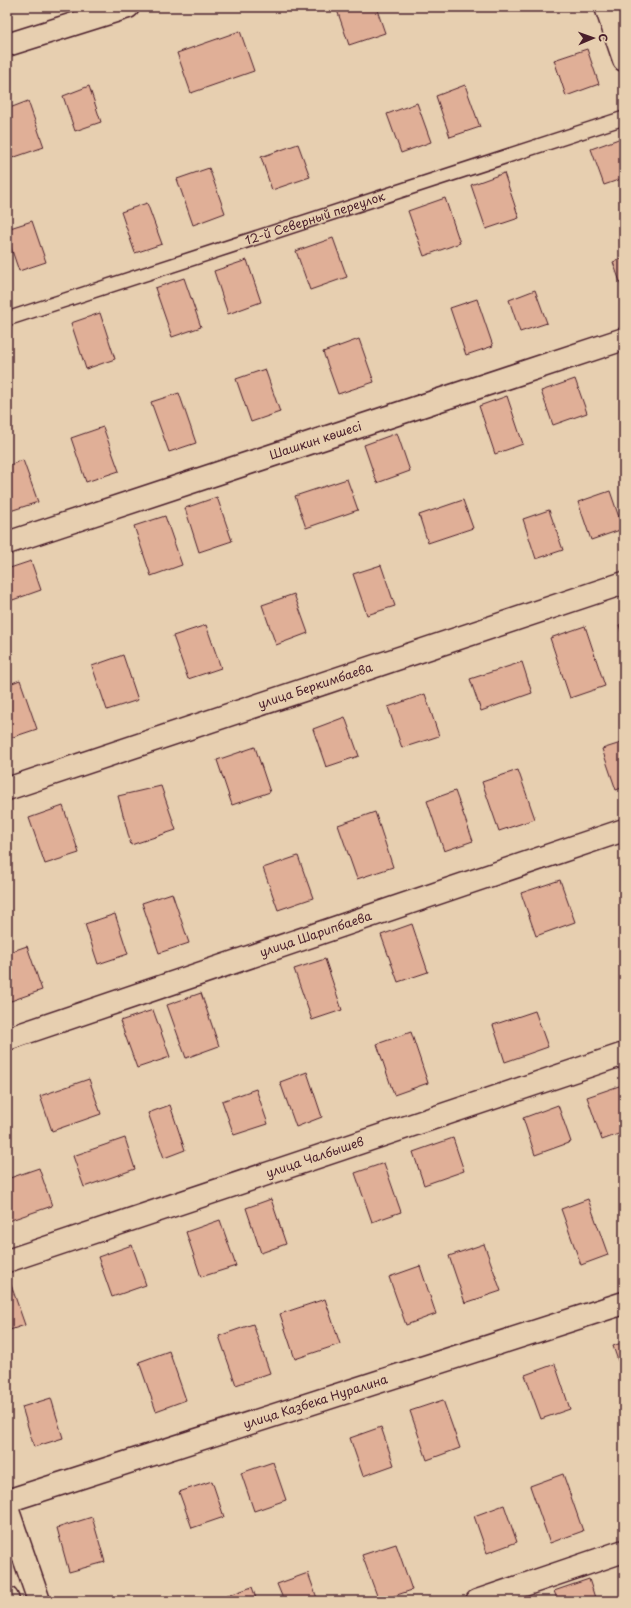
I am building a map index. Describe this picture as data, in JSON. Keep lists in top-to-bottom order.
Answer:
{
  "streets": {
    "street": [
      "Шашкин көшесі",
      "улица Беркимбаева",
      "улица Шарипбаева",
      "улица Чалбышев",
      "улица Казбека Нуралина"
    ],
    "lane": ["12-й Северный переулок"]
  },
  "north": "right"
}
